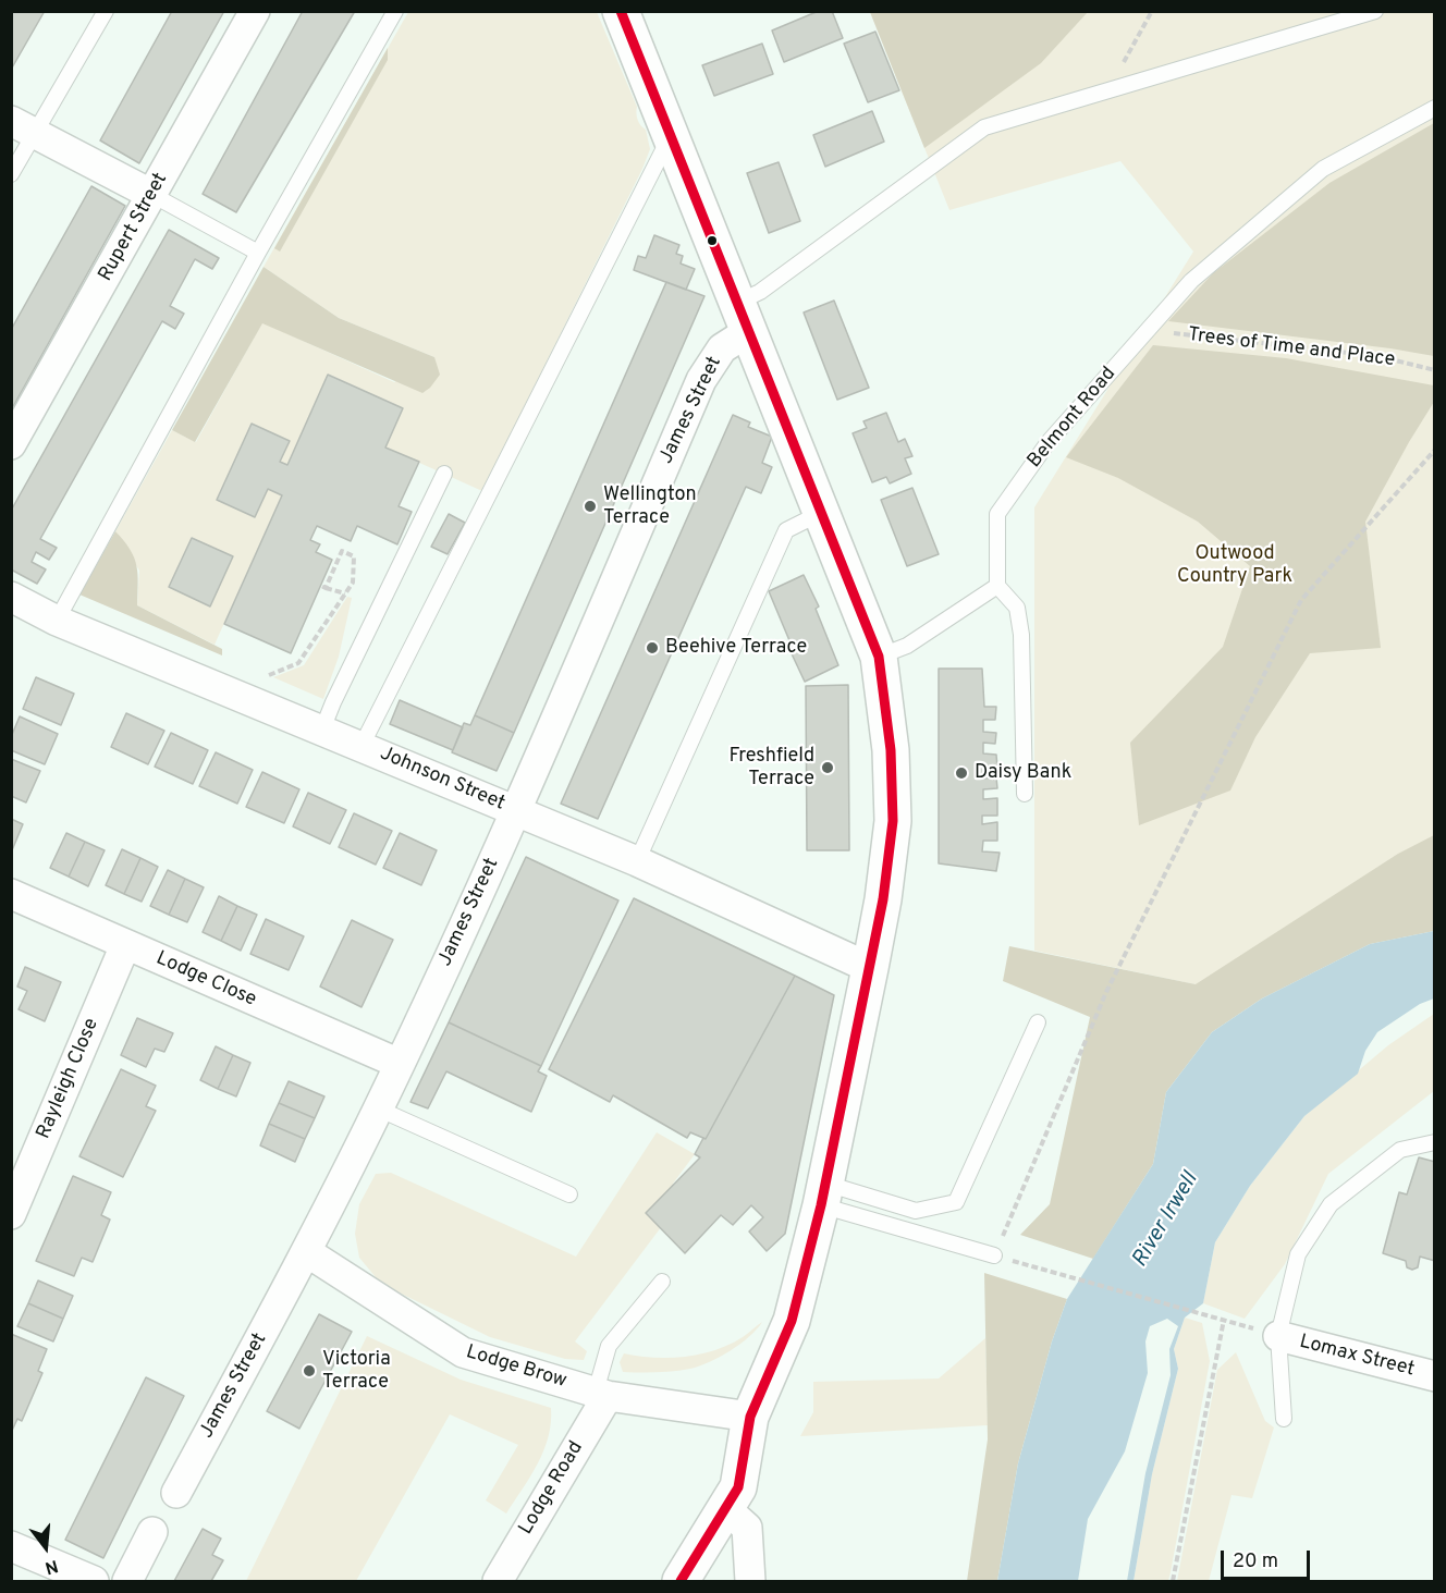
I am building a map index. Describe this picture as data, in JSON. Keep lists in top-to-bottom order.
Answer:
{
  "streets": {
    "street": [
      "Rupert Street",
      "James Street",
      "Johnson Street",
      "Lodge Close",
      "Rayleigh Close",
      "Lomax Street",
      "Lodge Brow",
      "Lodge Road"
    ],
    "lane": ["Belmont Road"],
    "path": ["Trees of Time and Place"]
  },
  "crossings": [
    ["Trees of Time and Place", "Belmont Road"],
    ["James Street", "Johnson Street"],
    ["James Street", "Lodge Close"],
    ["James Street", "Lodge Brow"],
    ["Lodge Close", "Rayleigh Close"],
    ["Lodge Brow", "Lodge Road"]
  ],
  "water": ["River Irwell"],
  "parks": ["Outwood Country Park"],
  "places": [
    "Wellington Terrace",
    "Beehive Terrace",
    "Freshfield Terrace",
    "Daisy Bank",
    "Victoria Terrace"
  ],
  "scale_bar": "20 m",
  "north": "bottom"
}
